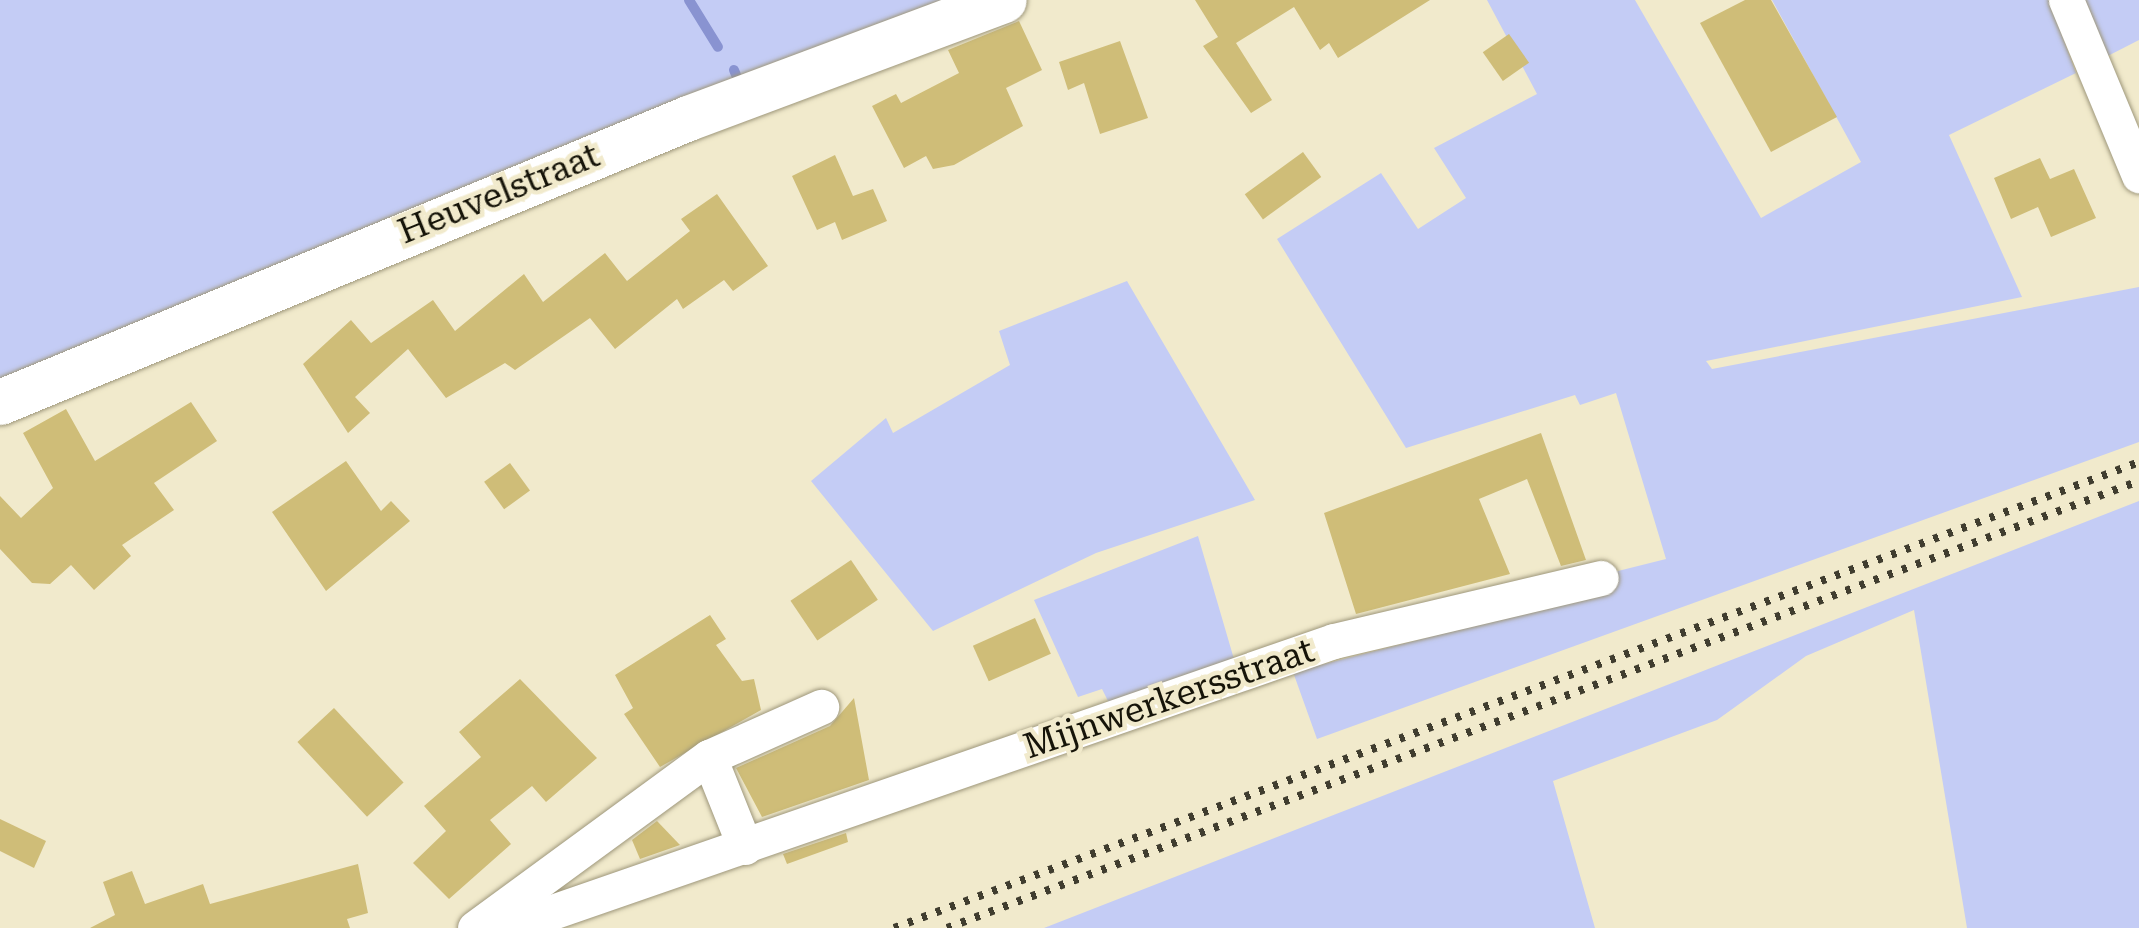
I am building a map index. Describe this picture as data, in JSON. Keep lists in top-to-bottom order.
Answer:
{
  "streets": {
    "street": ["Heuvelstraat", "Mijnwerkersstraat"]
  }
}
